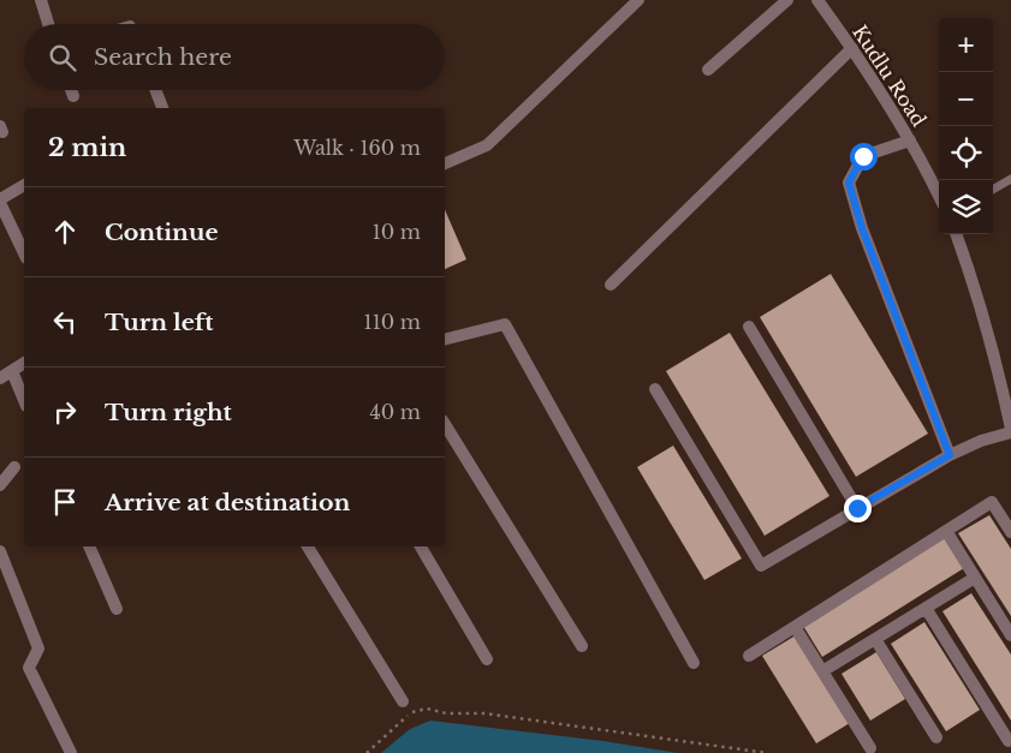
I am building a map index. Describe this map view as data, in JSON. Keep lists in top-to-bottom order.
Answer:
{
  "streets": {
    "street": ["Kudlu Road"]
  },
  "page": {
    "map_buttons": ["+", "−"],
    "search": "Search here",
    "heading": ["2 min", "Walk · 160 m"],
    "list": [
      ["Continue", "10 m"],
      ["Turn left", "110 m"],
      ["Turn right", "40 m"],
      "Arrive at destination"
    ]
  }
}
